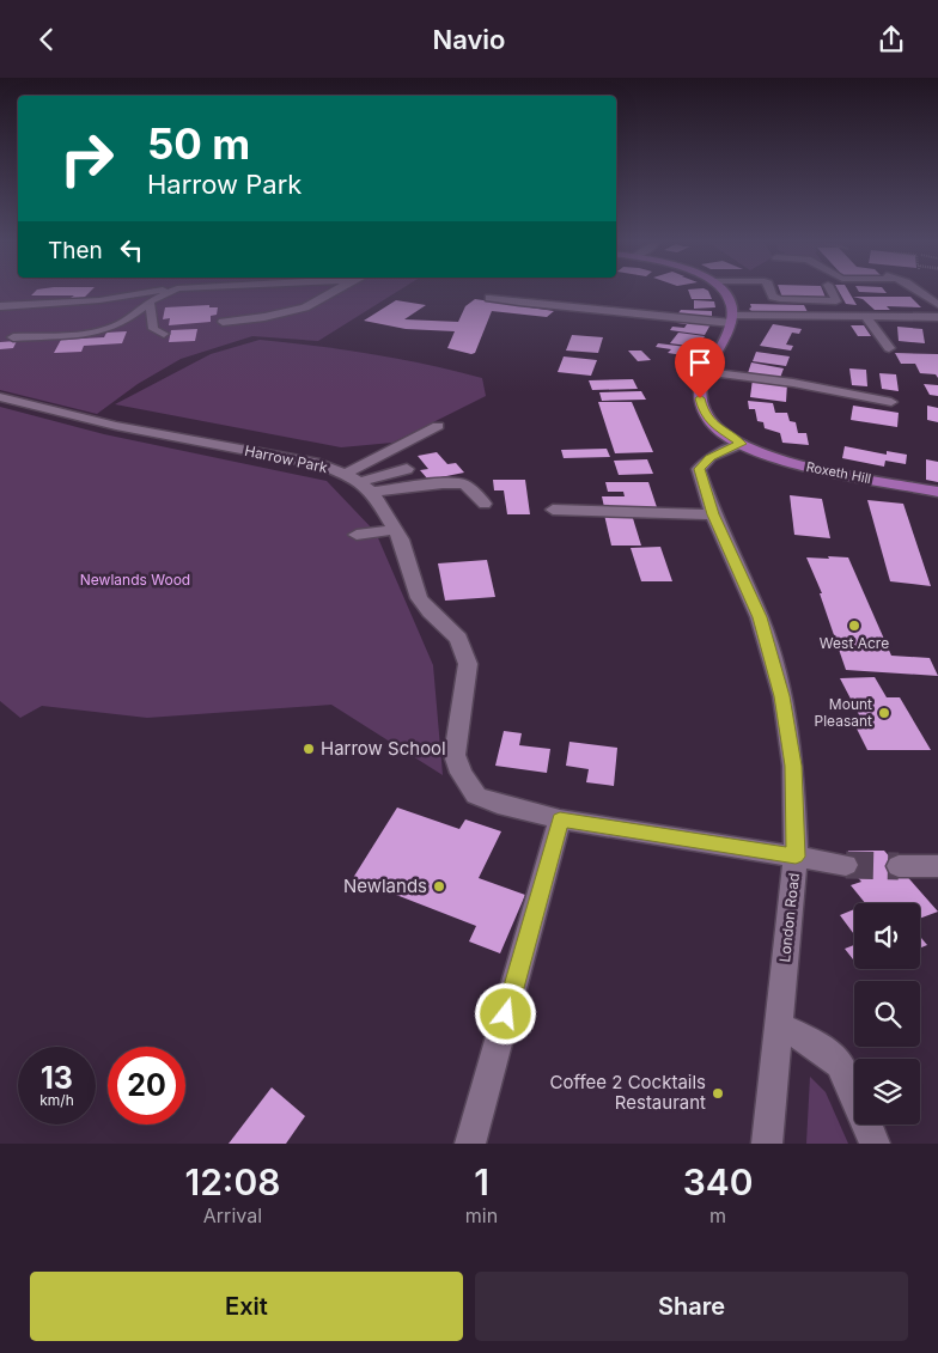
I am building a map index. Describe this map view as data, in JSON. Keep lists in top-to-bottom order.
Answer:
{
  "streets": {
    "main road": ["Roxeth Hill"],
    "street": ["Harrow Park", "London Road"]
  },
  "crossings": [
    ["Roxeth Hill", "London Road"]
  ],
  "parks": ["Newlands Wood"],
  "places": [
    "West Acre",
    "Mount Pleasant",
    "Harrow School",
    "Newlands",
    "Coffee 2 Cocktails Restaurant"
  ],
  "page": {
    "header": "Navio",
    "turn": ["50 m", "Harrow Park"],
    "then": "Then",
    "speed": "13 km/h",
    "limit": "20",
    "eta": [
      "12:08",
      "Arrival",
      "1",
      "min",
      "340",
      "m"
    ],
    "buttons": ["Exit", "Share"]
  }
}
